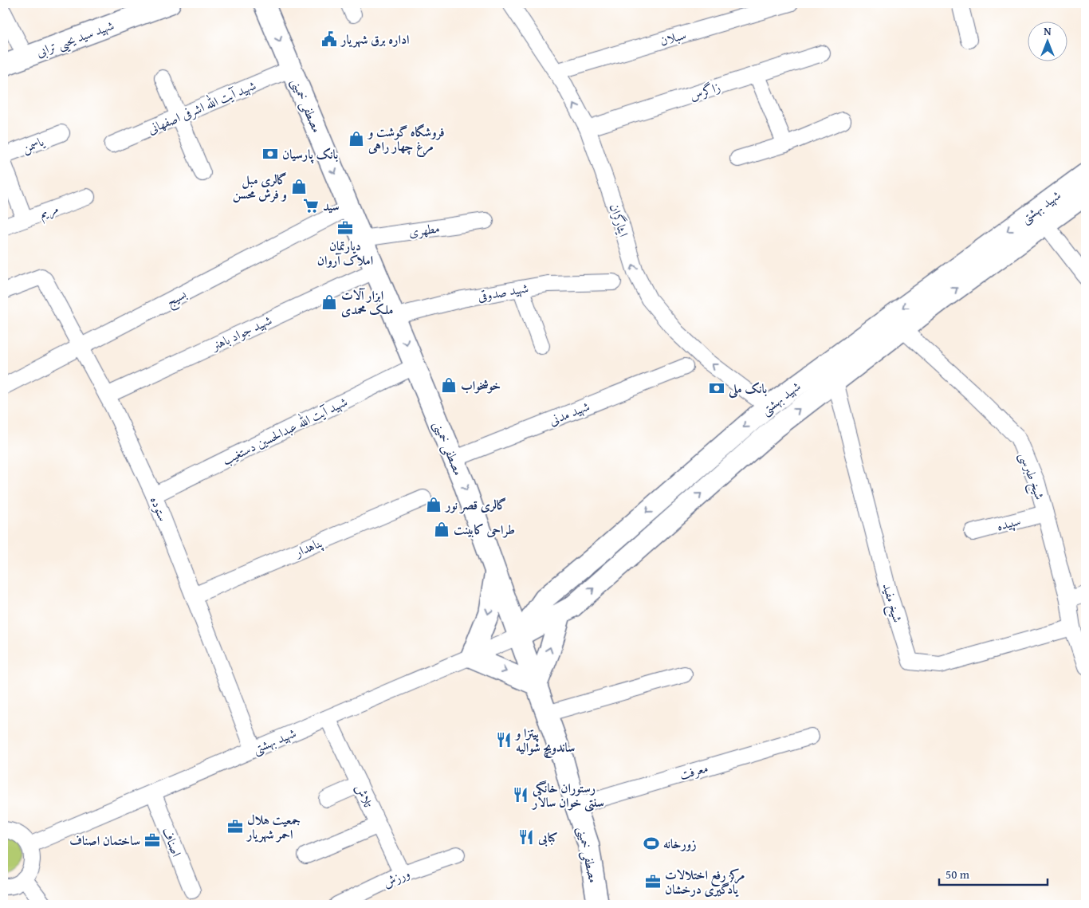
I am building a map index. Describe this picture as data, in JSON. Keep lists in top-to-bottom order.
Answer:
{
  "streets": {
    "main road": ["شهید سید یحیی ترابی", "مصطفی خمینی", "شهید بهشتی"],
    "street": [
      "سبلان",
      "زاگرس",
      "شهید آیت الله اشرفی اصفهانی",
      "یاسمن",
      "مریم",
      "ایثارگران",
      "مطهری",
      "شهید صدوقی",
      "بسیج",
      "شهید جواد باهنر",
      "شهید مدنی",
      "شهید آیت الله عبدالحسین دستغیب",
      "شیخ طبرسی",
      "ستوده",
      "سپیده",
      "پناهدار",
      "شیخ مفید",
      "معرفت",
      "تلاش",
      "اصناف",
      "ورزش"
    ]
  },
  "crossings": [
    ["سبلان", "ایثارگران"],
    ["زاگرس", "ایثارگران"],
    ["مصطفی خمینی", "شهید آیت الله اشرفی اصفهانی"],
    ["مصطفی خمینی", "شهید بهشتی"],
    ["مصطفی خمینی", "مطهری"],
    ["مصطفی خمینی", "شهید صدوقی"],
    ["مصطفی خمینی", "بسیج"],
    ["مصطفی خمینی", "شهید جواد باهنر"],
    ["مصطفی خمینی", "شهید مدنی"],
    ["مصطفی خمینی", "شهید آیت الله عبدالحسین دستغیب"],
    ["مصطفی خمینی", "معرفت"],
    ["شهید بهشتی", "ایثارگران"],
    ["شهید بهشتی", "شیخ طبرسی"],
    ["شهید بهشتی", "ستوده"],
    ["شهید بهشتی", "شیخ مفید"],
    ["شهید بهشتی", "تلاش"],
    ["شهید بهشتی", "اصناف"],
    ["بسیج", "ستوده"],
    ["شهید جواد باهنر", "ستوده"],
    ["شهید آیت الله عبدالحسین دستغیب", "ستوده"],
    ["شیخ طبرسی", "سپیده"],
    ["شیخ طبرسی", "شیخ مفید"],
    ["ستوده", "پناهدار"],
    ["تلاش", "ورزش"]
  ],
  "one_way": ["مصطفی خمینی", "ایثارگران"],
  "places": {
    "public building": ["اداره برق شهریار"],
    "shop": [
      "فروشگاه گوشت و مرغ چهار راهی",
      "گالری مبل و فرش محسن",
      "ابزار آلات ملک محمدی",
      "خوشخواب",
      "گالری قصر نور",
      "طراحی کابینت"
    ],
    "bank": ["بانک پارسیان", "بانک ملی"],
    "supermarket": ["سید"],
    "office": [
      "دپارتمان املاک آروان",
      "جمعیت هلال احمر شهریار",
      "ساختمان اصناف",
      "مرکز رفع اختلالات یادگیری درخشان"
    ],
    "restaurant": ["پیتزا و ساندویچ شوالیه", "رستوران خانگی سنتی خوان سالار", "کبابی"],
    "sports": ["زورخانه"]
  },
  "scale_bar": "50 m",
  "north": "top"
}
